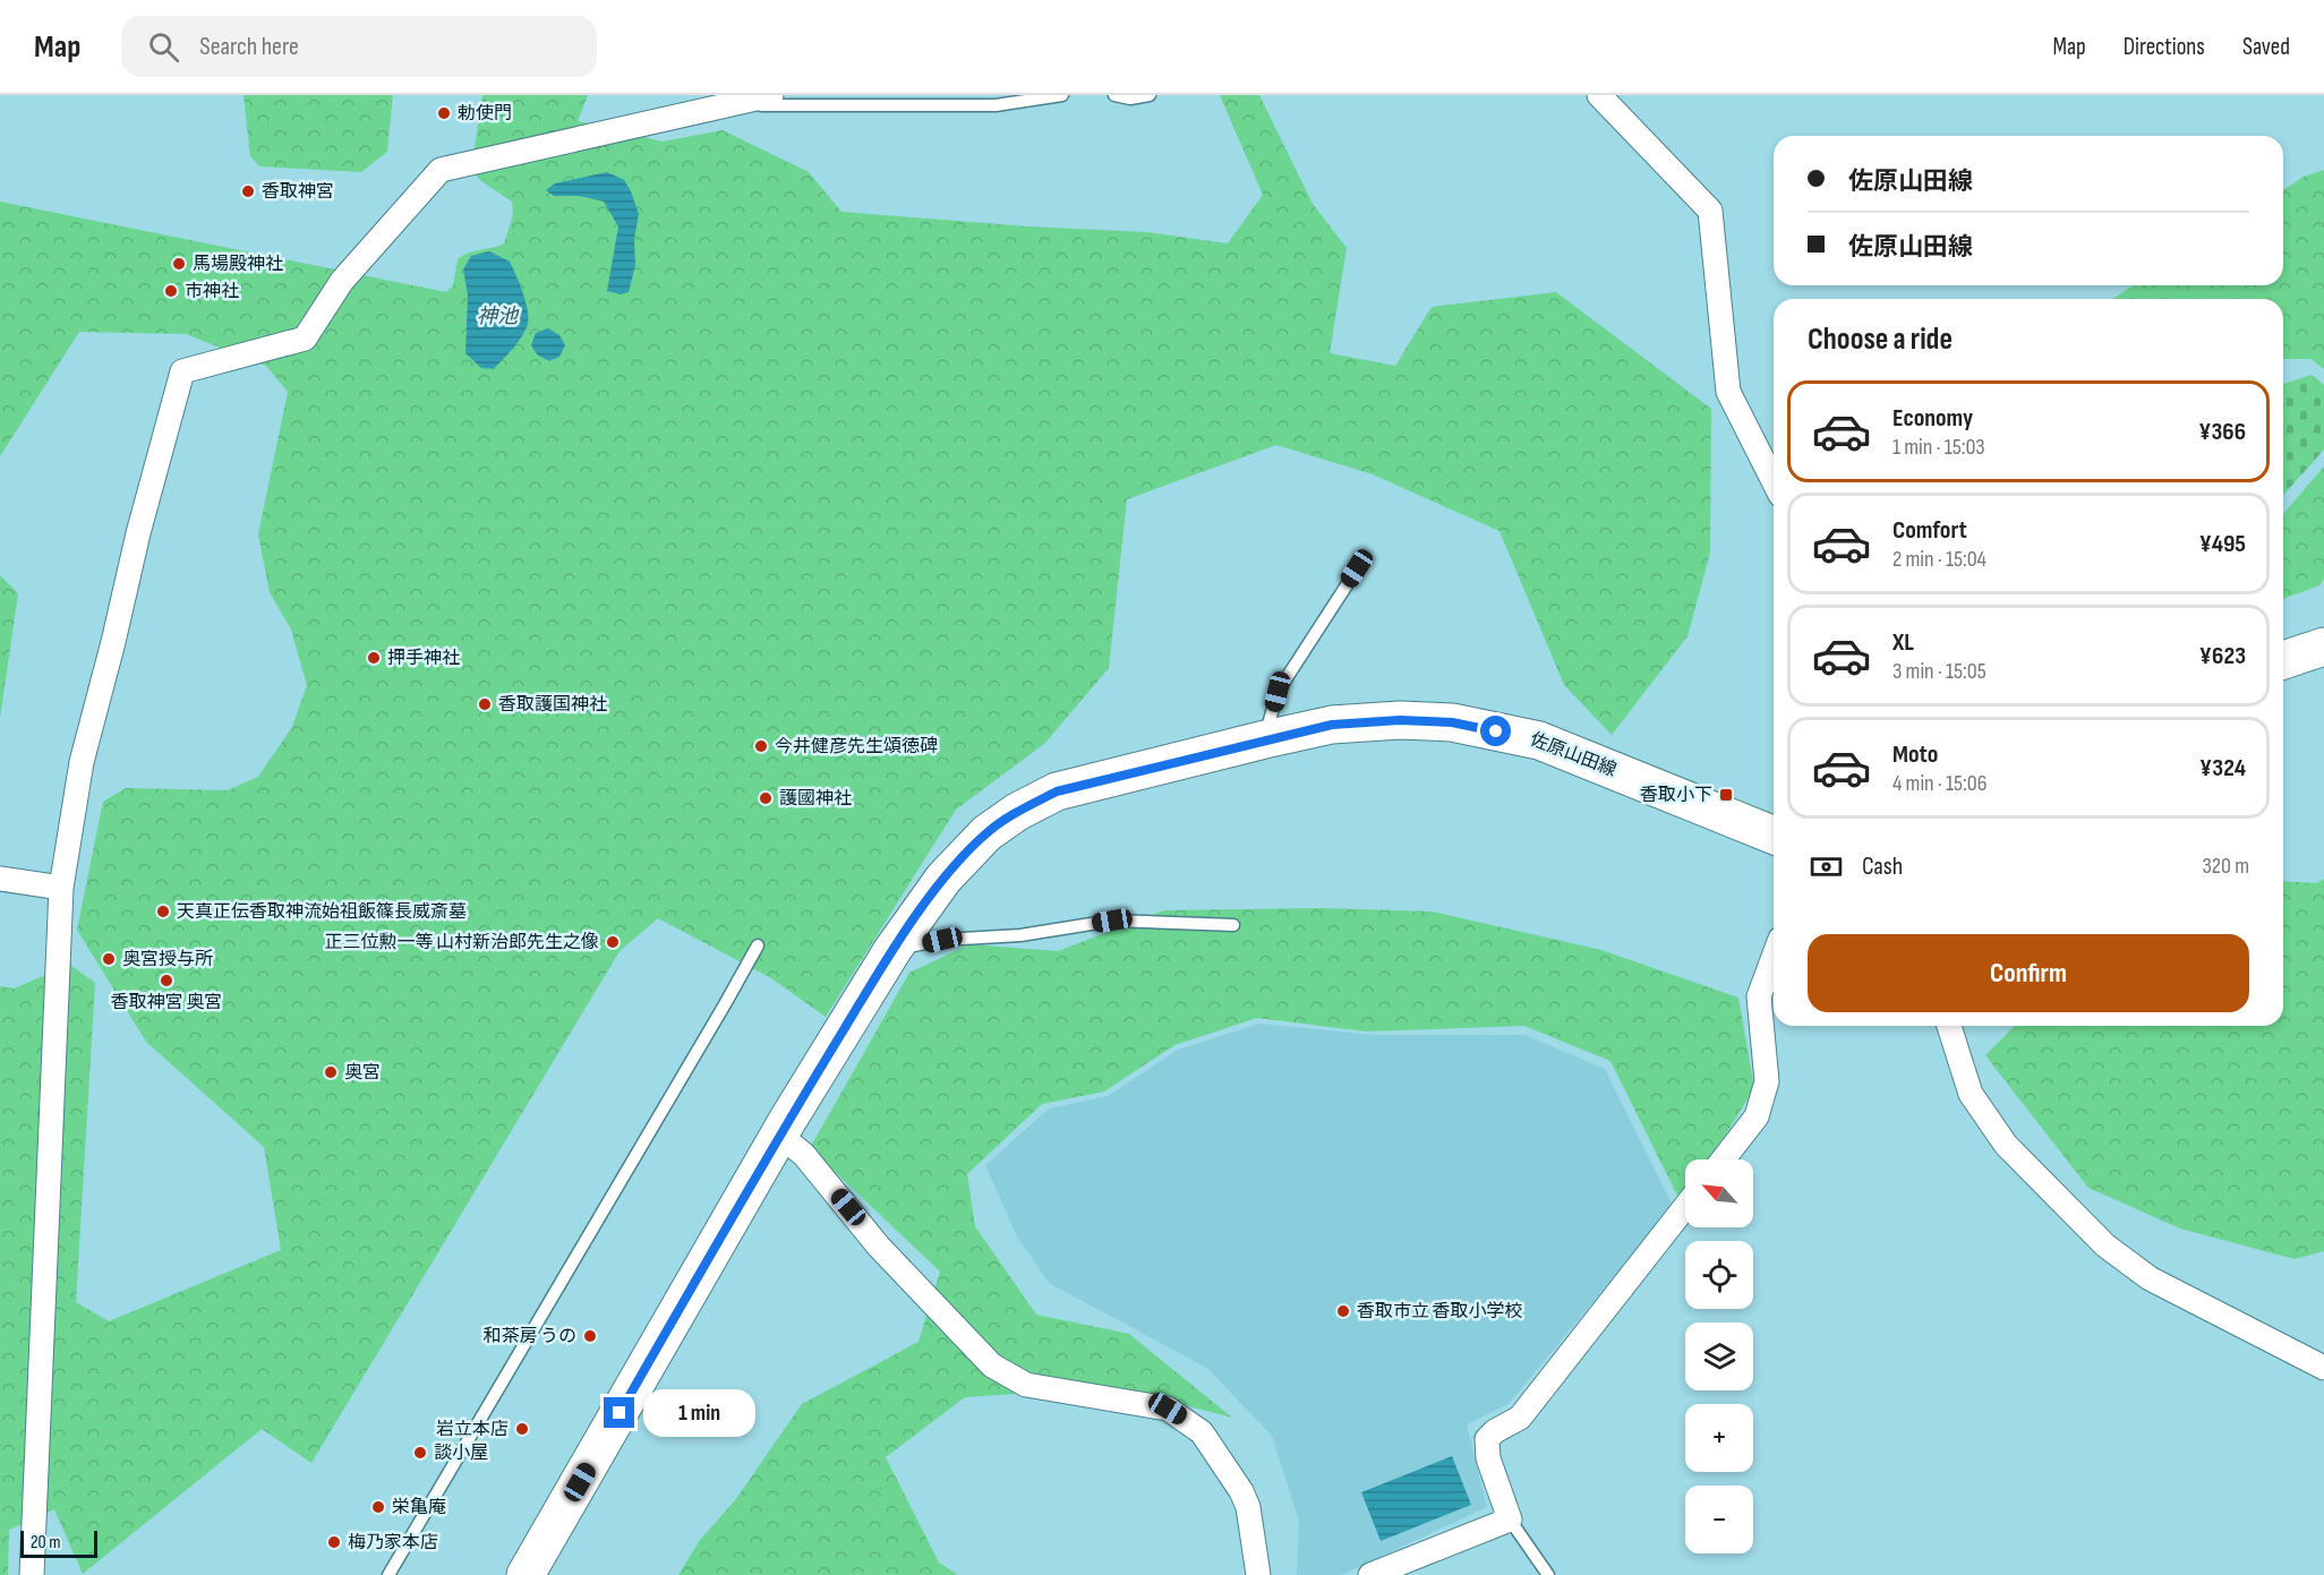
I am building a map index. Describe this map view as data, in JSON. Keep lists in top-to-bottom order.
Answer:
{
  "streets": {
    "main road": ["佐原山田線"]
  },
  "water": ["神池"],
  "places": {
    "other": [
      "勅使門",
      "香取神宮",
      "馬場殿神社",
      "市神社",
      "押手神社",
      "香取護国神社",
      "今井健彦先生頌徳碑",
      "護國神社",
      "天真正伝香取神流始祖飯篠長威斎墓",
      "正三位勲一等 山村新治郎先生之像",
      "奥宮授与所",
      "香取神宮 奥宮",
      "奥宮",
      "香取市立 香取小学校",
      "和茶房 うの",
      "岩立本店",
      "談小屋",
      "栄亀庵",
      "梅乃家本店"
    ],
    "transit": ["香取小下"]
  },
  "scale_bar": "20 m",
  "north": "top left",
  "page": {
    "header": "Map",
    "search": "Search here",
    "nav": ["Map", "Directions", "Saved"],
    "banner": ["佐原山田線", "佐原山田線"],
    "heading": "Choose a ride",
    "list": [
      {
        "name": "Economy",
        "note": "1 min · 15:03",
        "value": "¥366"
      },
      {
        "name": "Comfort",
        "note": "2 min · 15:04",
        "value": "¥495"
      },
      {
        "name": "XL",
        "note": "3 min · 15:05",
        "value": "¥623"
      },
      {
        "name": "Moto",
        "note": "4 min · 15:06",
        "value": "¥324"
      }
    ],
    "pay": ["Cash", "320 m"],
    "buttons": "Confirm",
    "map_buttons": ["+", "−"],
    "bubble": "1 min",
    "scale": "20 m"
  }
}
